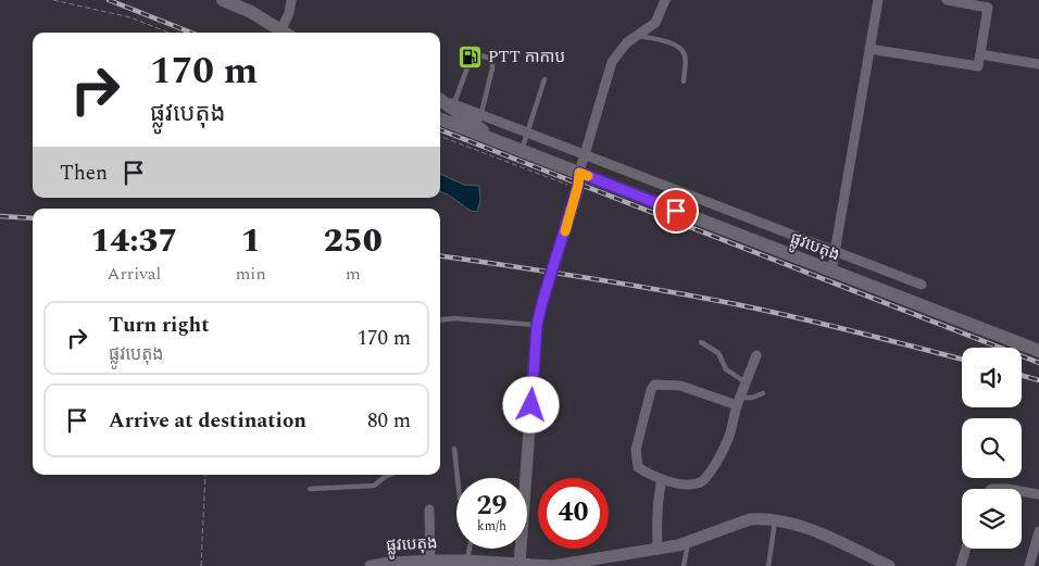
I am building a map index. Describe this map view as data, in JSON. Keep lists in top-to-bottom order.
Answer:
{
  "streets": {
    "main road": ["ផ្លូវបេតុង"]
  },
  "places": {
    "fuel station": ["PTT កាកាប"]
  },
  "page": {
    "turn": ["170 m", "ផ្លូវបេតុង"],
    "then": "Then",
    "eta": [
      "14:37",
      "Arrival",
      "1",
      "min",
      "250",
      "m"
    ],
    "list": [
      {
        "name": "Turn right",
        "note": "ផ្លូវបេតុង",
        "value": "170 m"
      },
      {
        "name": "Arrive at destination",
        "value": "80 m"
      }
    ],
    "speed": "29 km/h",
    "limit": "40"
  }
}
